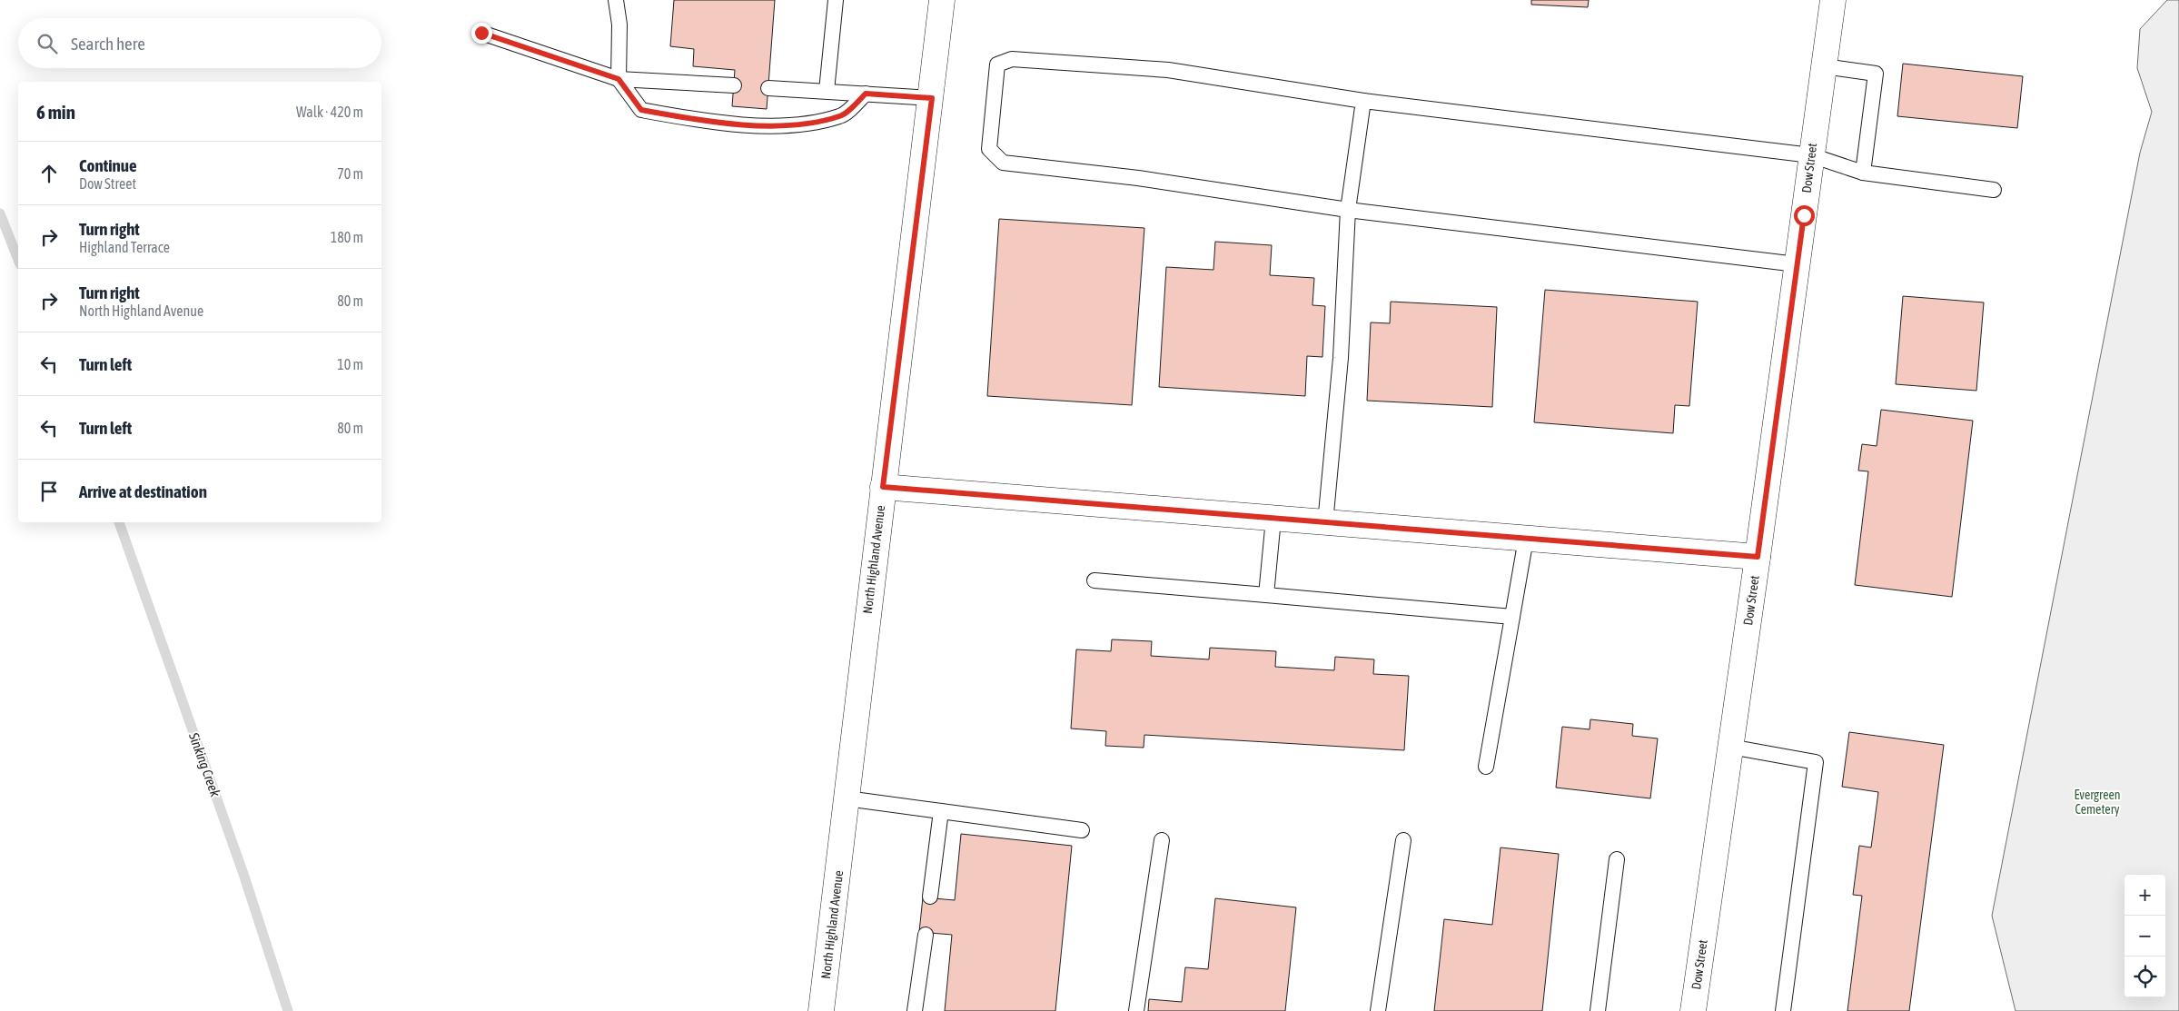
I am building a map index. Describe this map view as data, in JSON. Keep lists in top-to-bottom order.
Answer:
{
  "streets": {
    "street": ["Dow Street", "North Highland Avenue"]
  },
  "water": ["Sinking Creek"],
  "parks": ["Evergreen Cemetery"],
  "page": {
    "search": "Search here",
    "heading": ["6 min", "Walk · 420 m"],
    "list": [
      ["Continue", "Dow Street", "70 m"],
      ["Turn right", "Highland Terrace", "180 m"],
      ["Turn right", "North Highland Avenue", "80 m"],
      ["Turn left", "10 m"],
      ["Turn left", "80 m"],
      "Arrive at destination"
    ],
    "map_buttons": ["+", "−"]
  }
}
